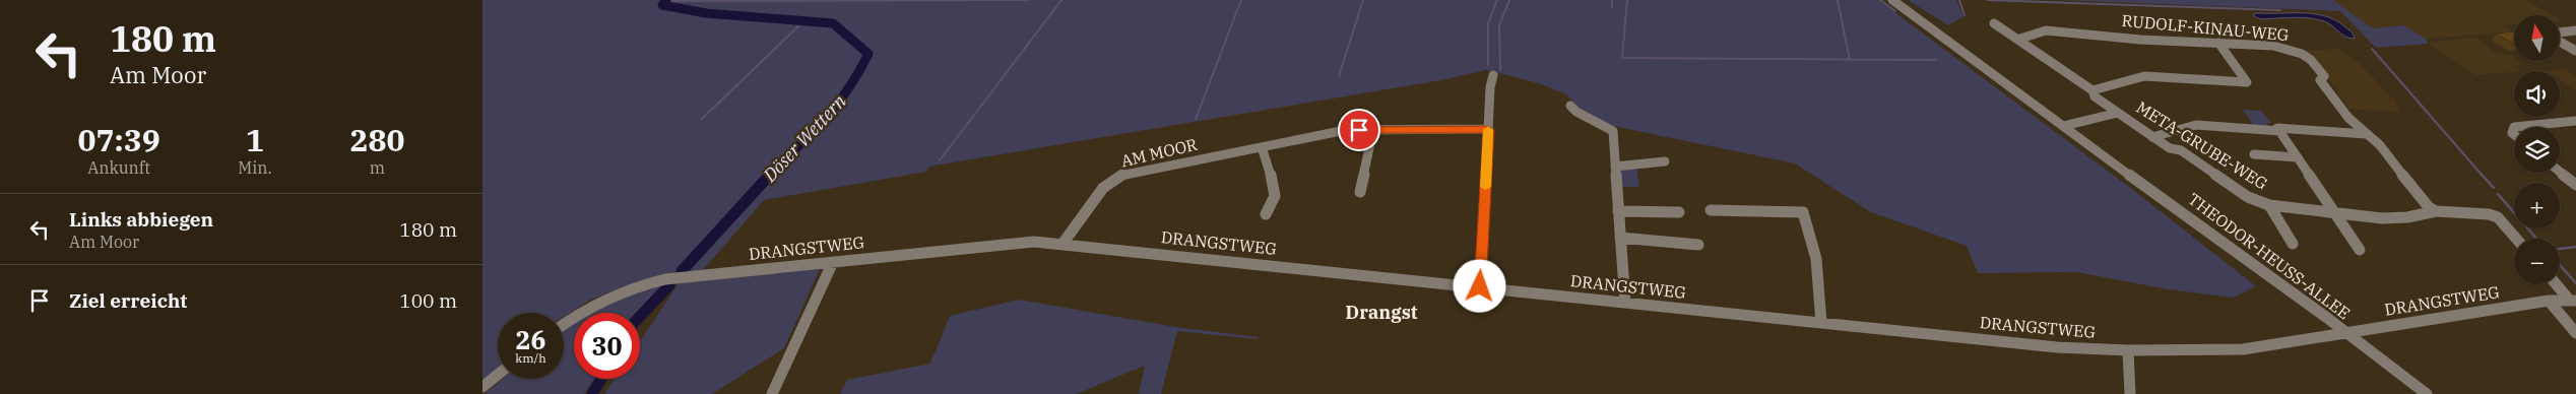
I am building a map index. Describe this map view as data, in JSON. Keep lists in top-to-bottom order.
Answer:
{
  "streets": {
    "street": [
      "RUDOLF-KINAU-WEG",
      "META-GRUBE-WEG",
      "AM MOOR",
      "DRANGSTWEG",
      "THEODOR-HEUSS-ALLEE"
    ]
  },
  "crossings": [
    ["RUDOLF-KINAU-WEG", "META-GRUBE-WEG"],
    ["META-GRUBE-WEG", "THEODOR-HEUSS-ALLEE"],
    ["AM MOOR", "DRANGSTWEG"],
    ["DRANGSTWEG", "THEODOR-HEUSS-ALLEE"]
  ],
  "districts": ["Drangst"],
  "water": ["Döser Wettern"],
  "north": "top",
  "page": {
    "turn": ["180 m", "Am Moor"],
    "map_buttons": ["+", "−"],
    "eta": [
      "07:39",
      "Ankunft",
      "1",
      "Min.",
      "280",
      "m"
    ],
    "list": [
      {
        "name": "Links abbiegen",
        "note": "Am Moor",
        "value": "180 m"
      },
      {
        "name": "Ziel erreicht",
        "value": "100 m"
      }
    ],
    "speed": "26 km/h",
    "limit": "30"
  }
}
